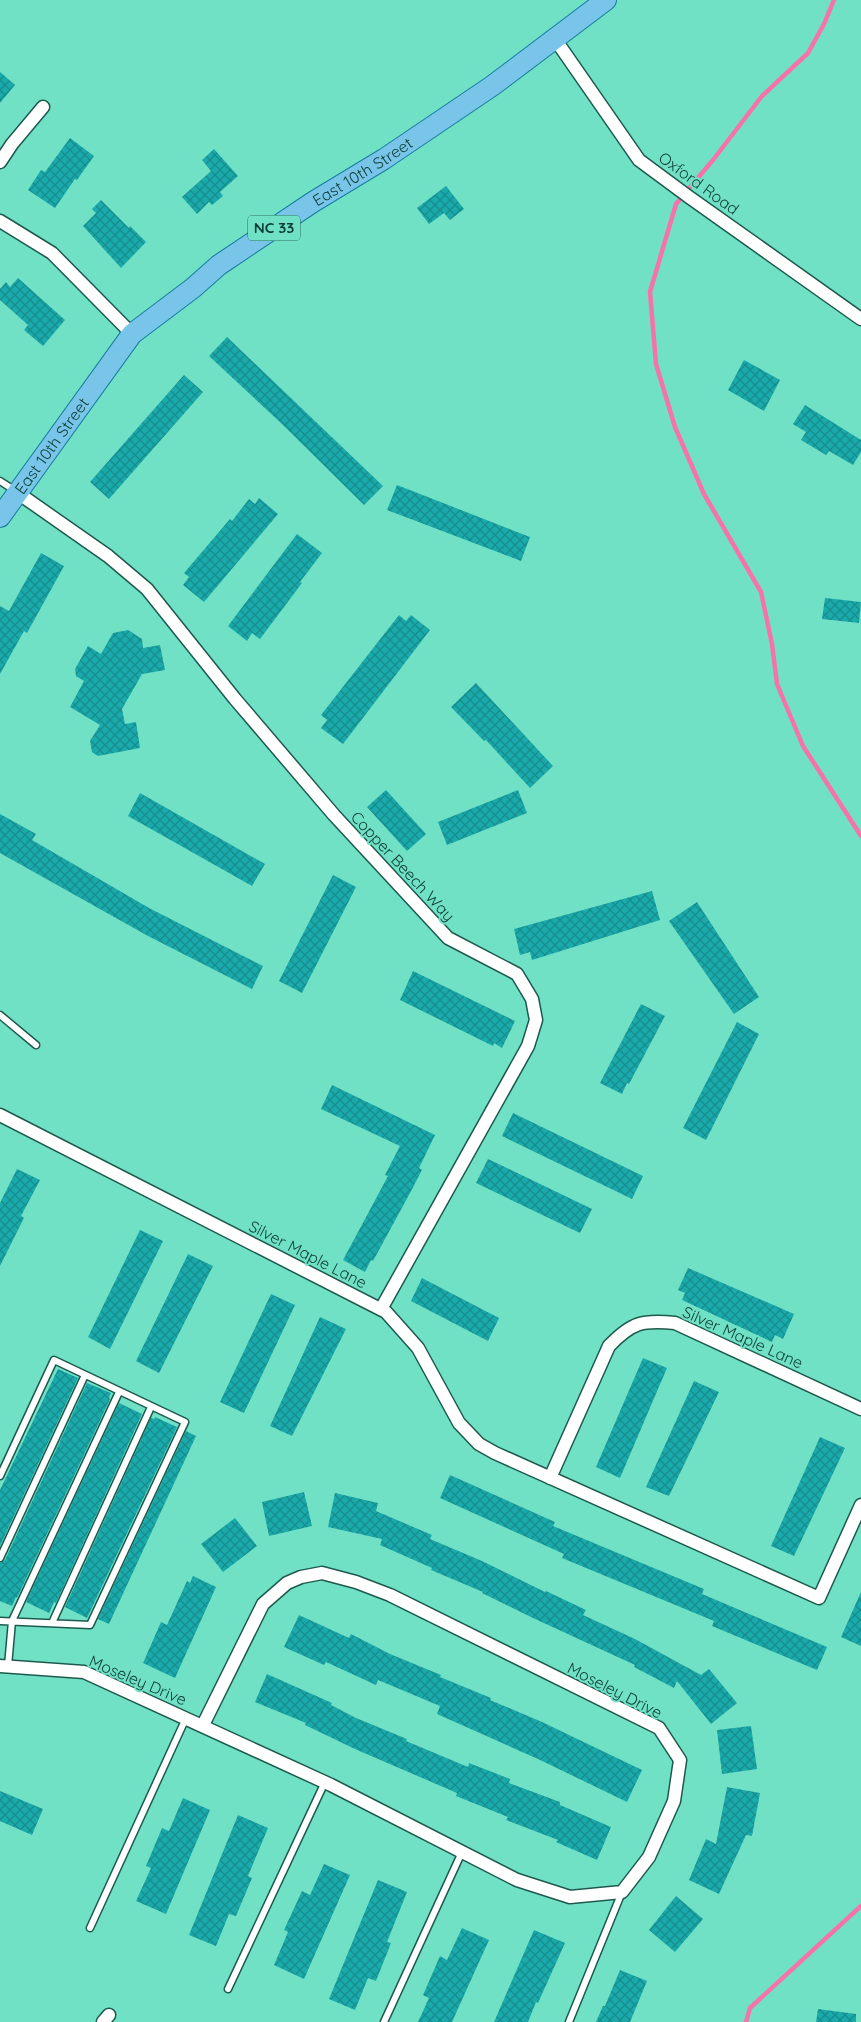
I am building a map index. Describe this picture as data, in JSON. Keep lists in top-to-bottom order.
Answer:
{
  "streets": {
    "main road": ["East 10th Street", "NC 33"],
    "street": [
      "Oxford Road",
      "Copper Beech Way",
      "Silver Maple Lane",
      "Moseley Drive"
    ]
  },
  "crossings": [
    ["East 10th Street", "Oxford Road"],
    ["East 10th Street", "Copper Beech Way"],
    ["Copper Beech Way", "Silver Maple Lane"]
  ]
}
